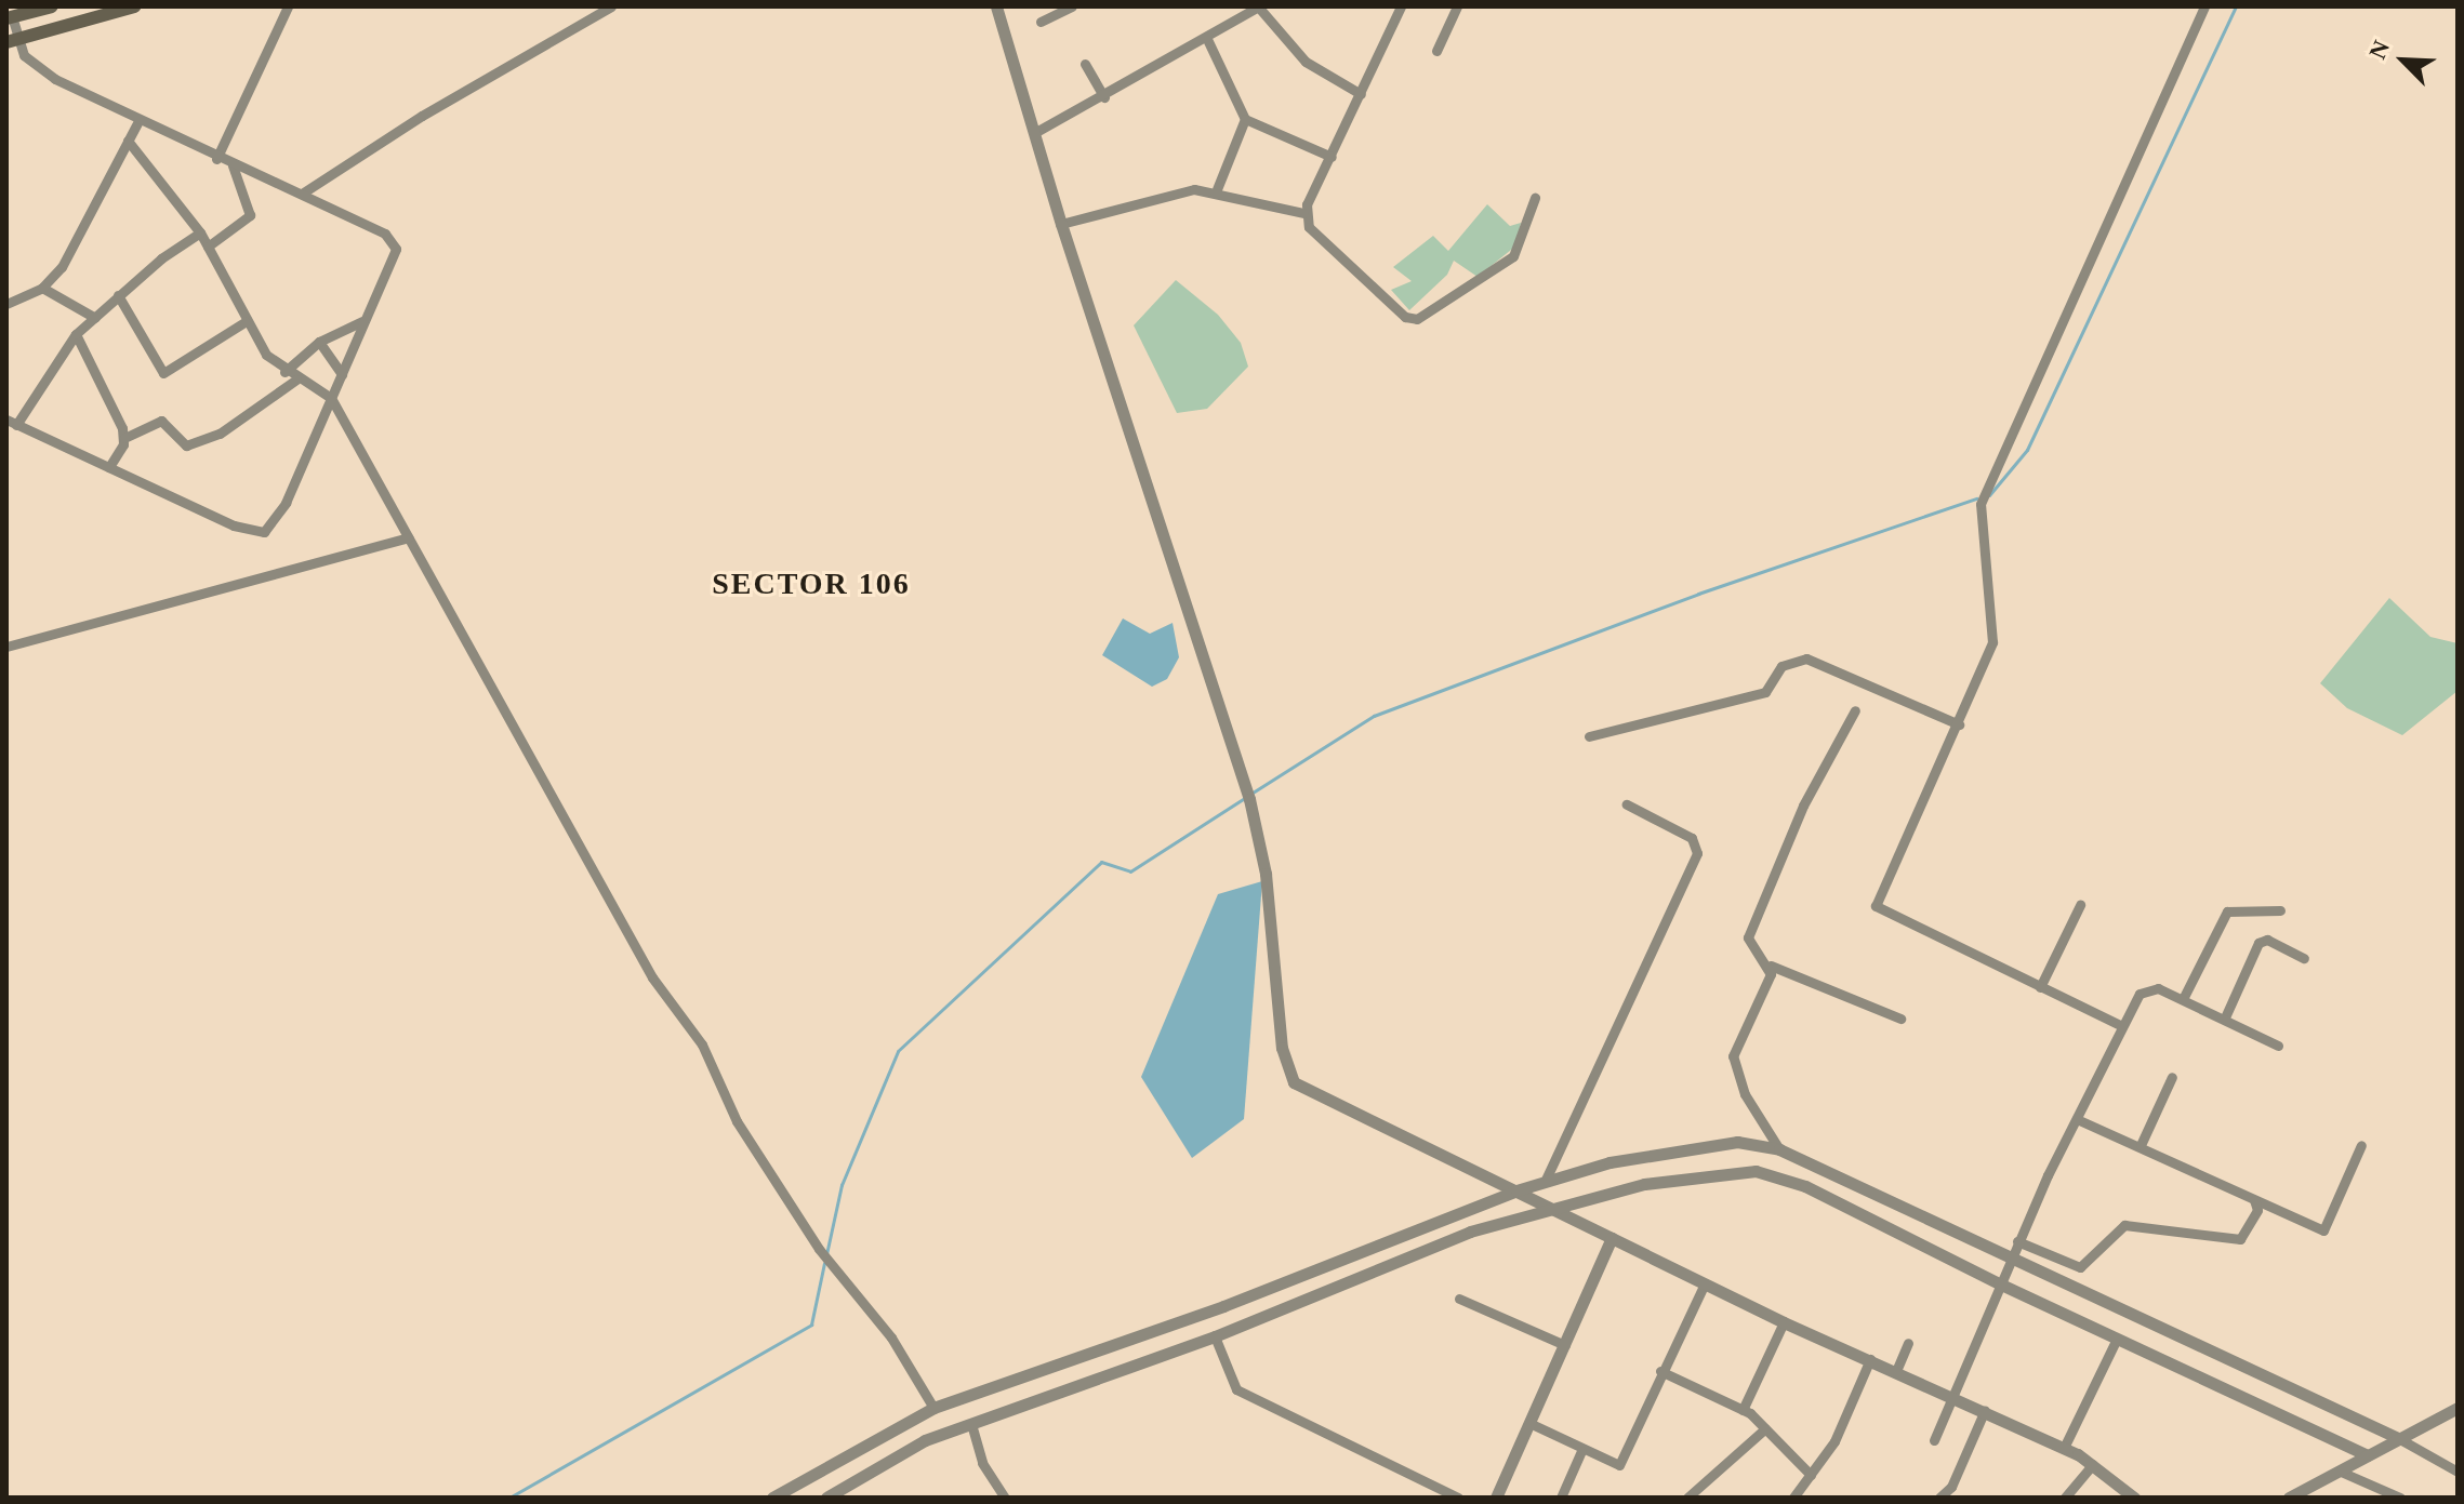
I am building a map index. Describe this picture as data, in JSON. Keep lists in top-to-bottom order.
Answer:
{
  "districts": ["SECTOR 106"],
  "north": "top left"
}
